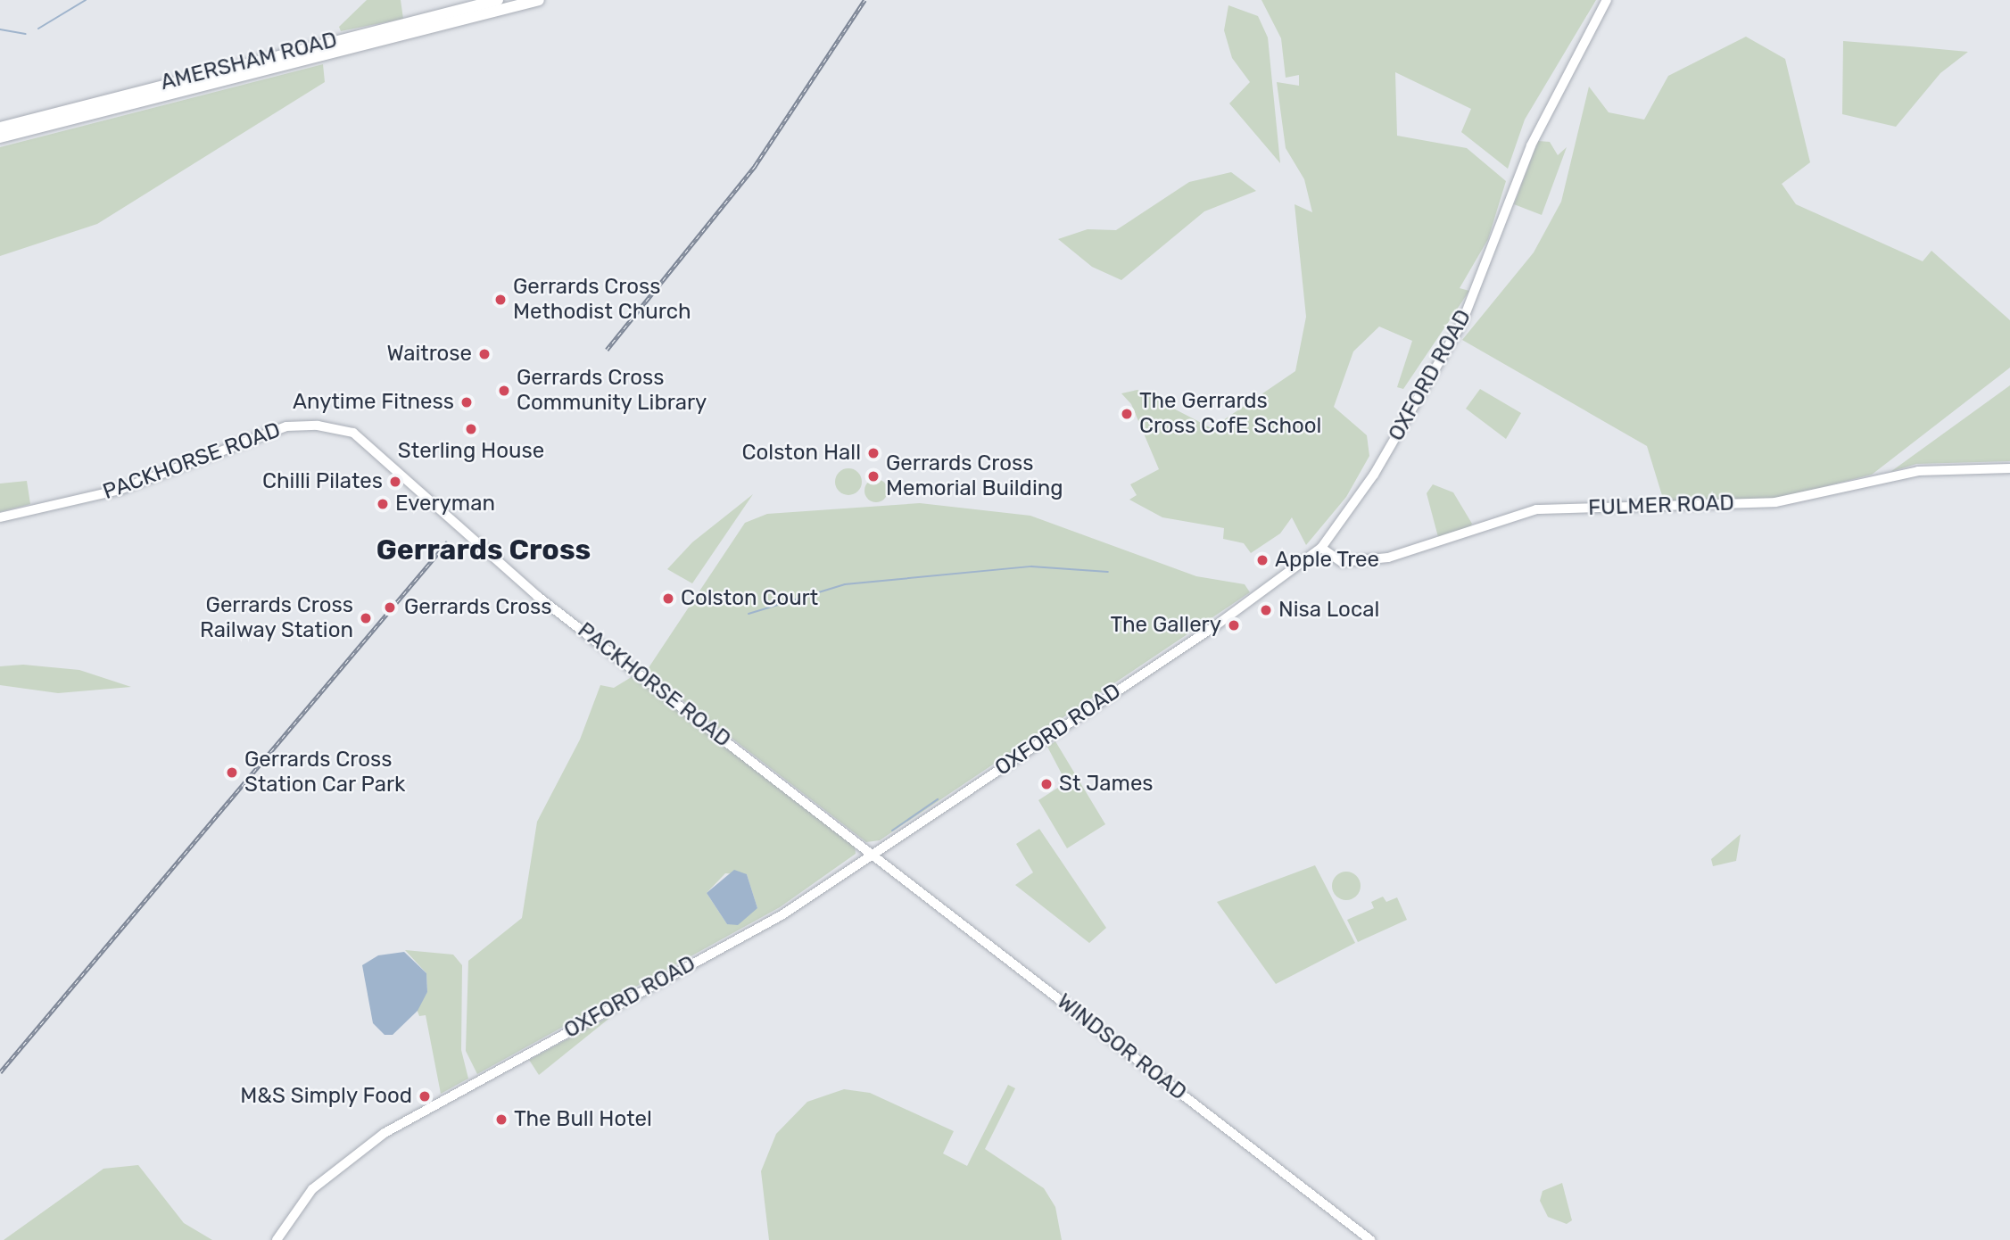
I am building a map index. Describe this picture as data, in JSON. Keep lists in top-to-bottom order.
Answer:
{
  "streets": {
    "highway": ["AMERSHAM ROAD"],
    "main road": [
      "OXFORD ROAD",
      "PACKHORSE ROAD",
      "FULMER ROAD",
      "WINDSOR ROAD"
    ]
  },
  "crossings": [
    ["OXFORD ROAD", "PACKHORSE ROAD"],
    ["OXFORD ROAD", "FULMER ROAD"],
    ["OXFORD ROAD", "WINDSOR ROAD"],
    ["PACKHORSE ROAD", "WINDSOR ROAD"]
  ],
  "districts": ["Gerrards Cross"],
  "places": [
    "Gerrards Cross Methodist Church",
    "Waitrose",
    "Gerrards Cross Community Library",
    "Anytime Fitness",
    "The Gerrards Cross CofE School",
    "Sterling House",
    "Colston Hall",
    "Gerrards Cross Memorial Building",
    "Chilli Pilates",
    "Everyman",
    "Apple Tree",
    "Colston Court",
    "Gerrards Cross",
    "Nisa Local",
    "Gerrards Cross Railway Station",
    "The Gallery",
    "Gerrards Cross Station Car Park",
    "St James",
    "M&S Simply Food",
    "The Bull Hotel"
  ]
}
